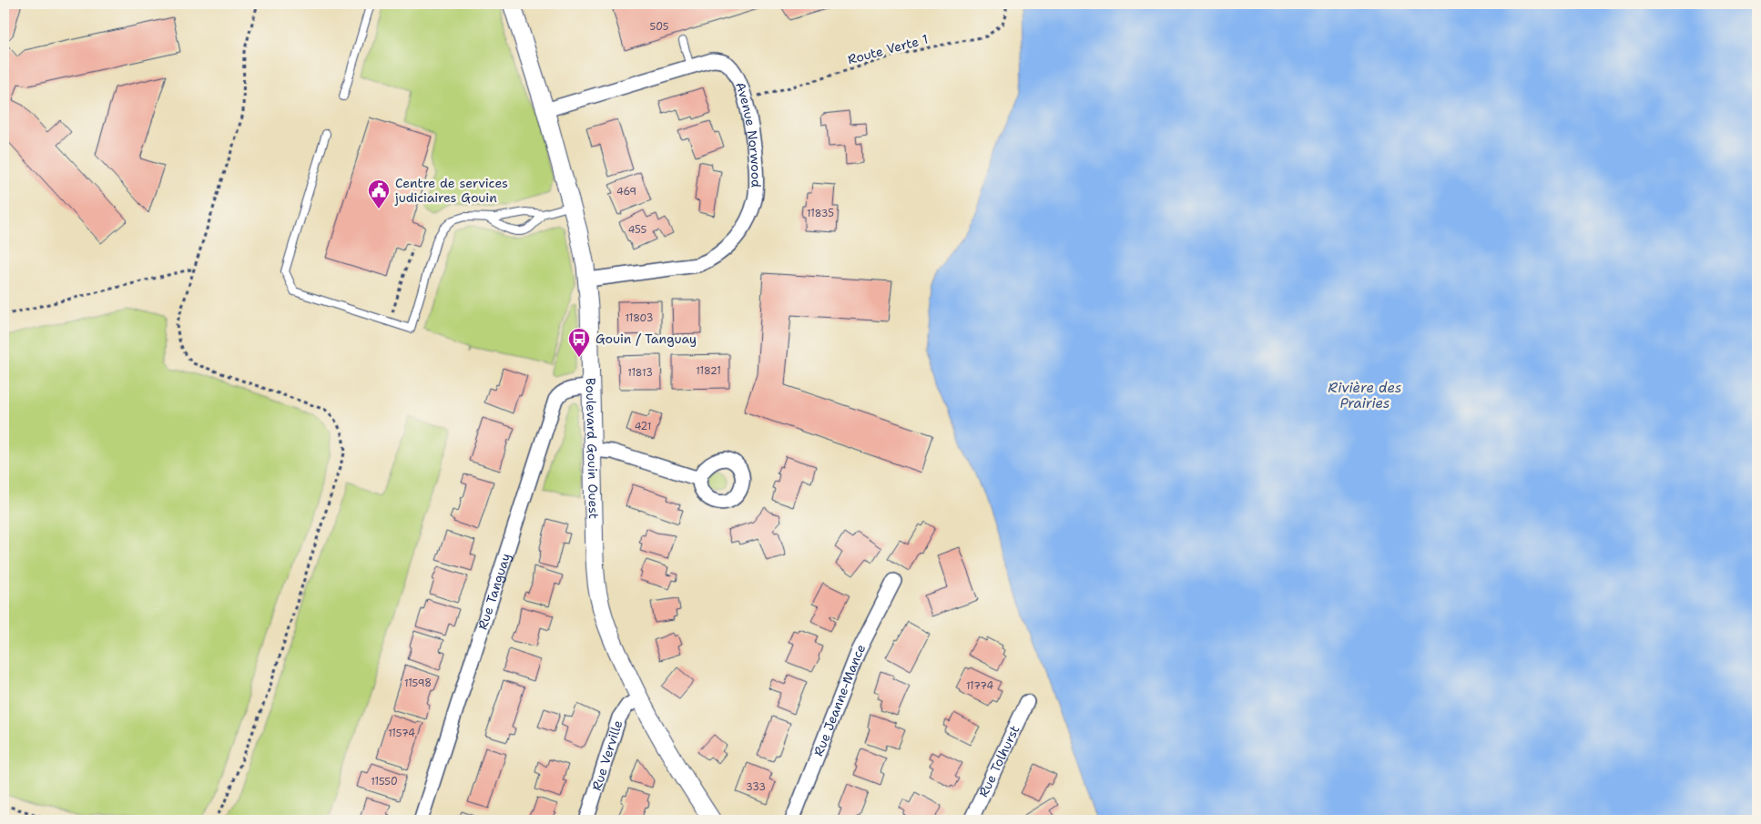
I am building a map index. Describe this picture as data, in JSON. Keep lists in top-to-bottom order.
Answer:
{
  "streets": {
    "street": [
      "Avenue Norwood",
      "Boulevard Gouin Ouest",
      "Rue Tanguay",
      "Rue Jeanne-Mance",
      "Rue Verville",
      "Rue Tolhurst"
    ],
    "path": ["Route Verte 1"]
  },
  "crossings": [
    ["Avenue Norwood", "Boulevard Gouin Ouest"],
    ["Boulevard Gouin Ouest", "Rue Tanguay"],
    ["Boulevard Gouin Ouest", "Rue Verville"]
  ],
  "water": ["Rivière des Prairies"],
  "places": {
    "public building": ["Centre de services judiciaires Gouin"],
    "bus stop": ["Gouin / Tanguay"]
  },
  "house_numbers": [
    "505",
    "469",
    "11835",
    "455",
    "11803",
    "11821",
    "11813",
    "421",
    "11598",
    "11774",
    "11574",
    "11550",
    "333"
  ]
}
